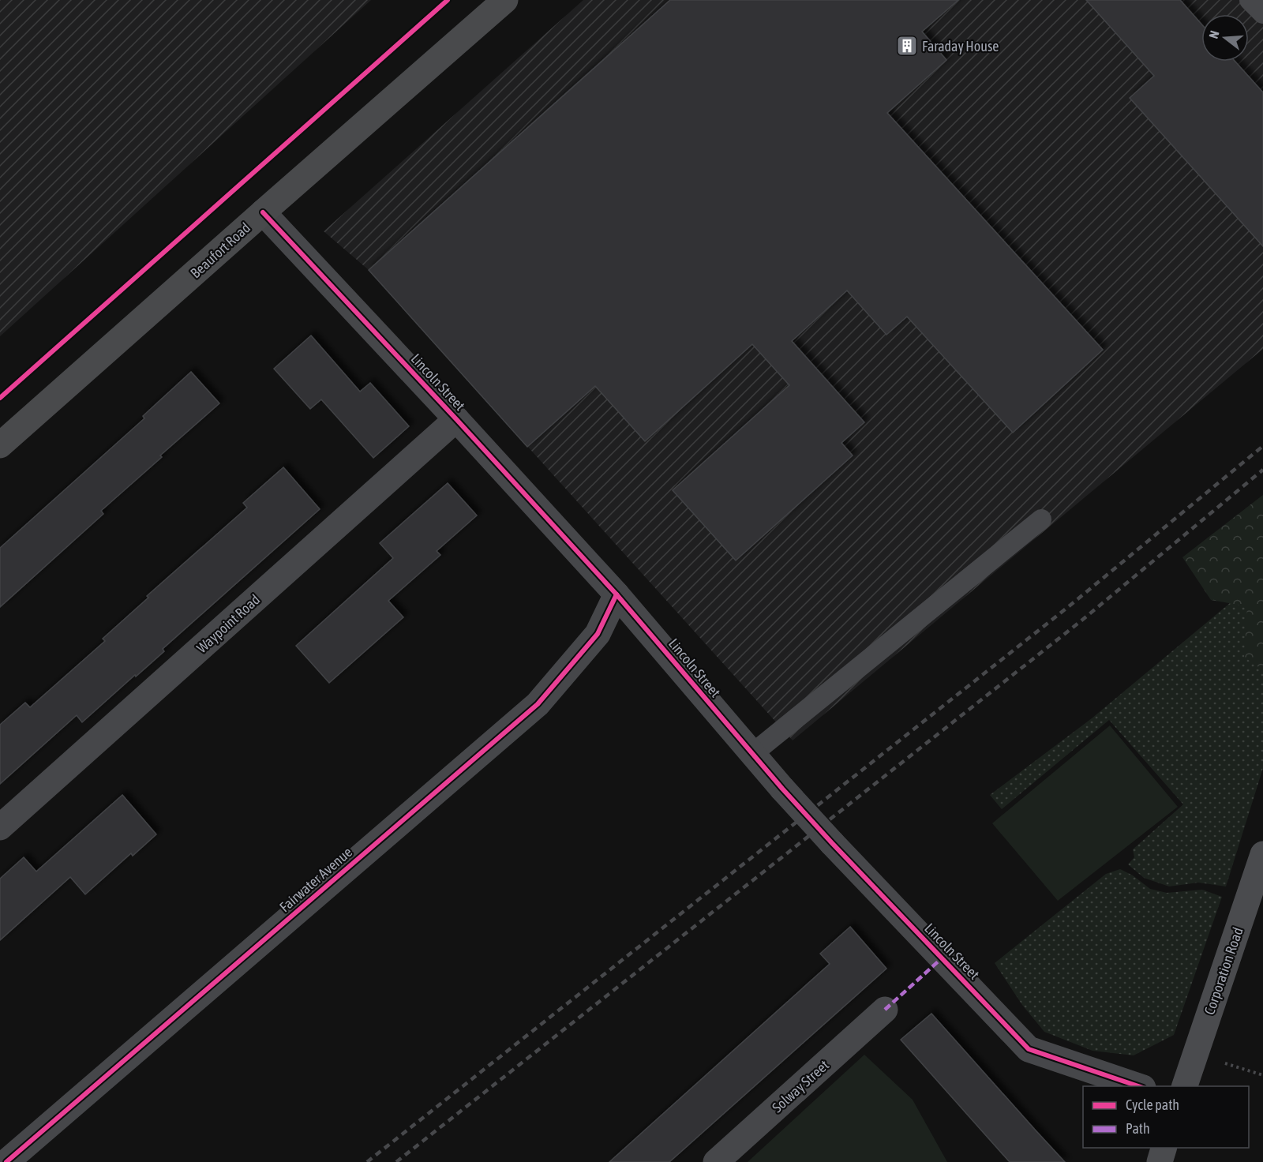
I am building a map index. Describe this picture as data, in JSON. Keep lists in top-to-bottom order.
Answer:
{
  "streets": {
    "main road": ["Beaufort Road"],
    "street": [
      "Lincoln Street",
      "Waypoint Road",
      "Fairwater Avenue",
      "Corporation Road",
      "Solway Street"
    ]
  },
  "crossings": [
    ["Beaufort Road", "Lincoln Street"],
    ["Lincoln Street", "Waypoint Road"],
    ["Lincoln Street", "Fairwater Avenue"]
  ],
  "places": {
    "building": ["Faraday House"]
  },
  "legend": ["Cycle path", "Path"],
  "north": "left"
}
